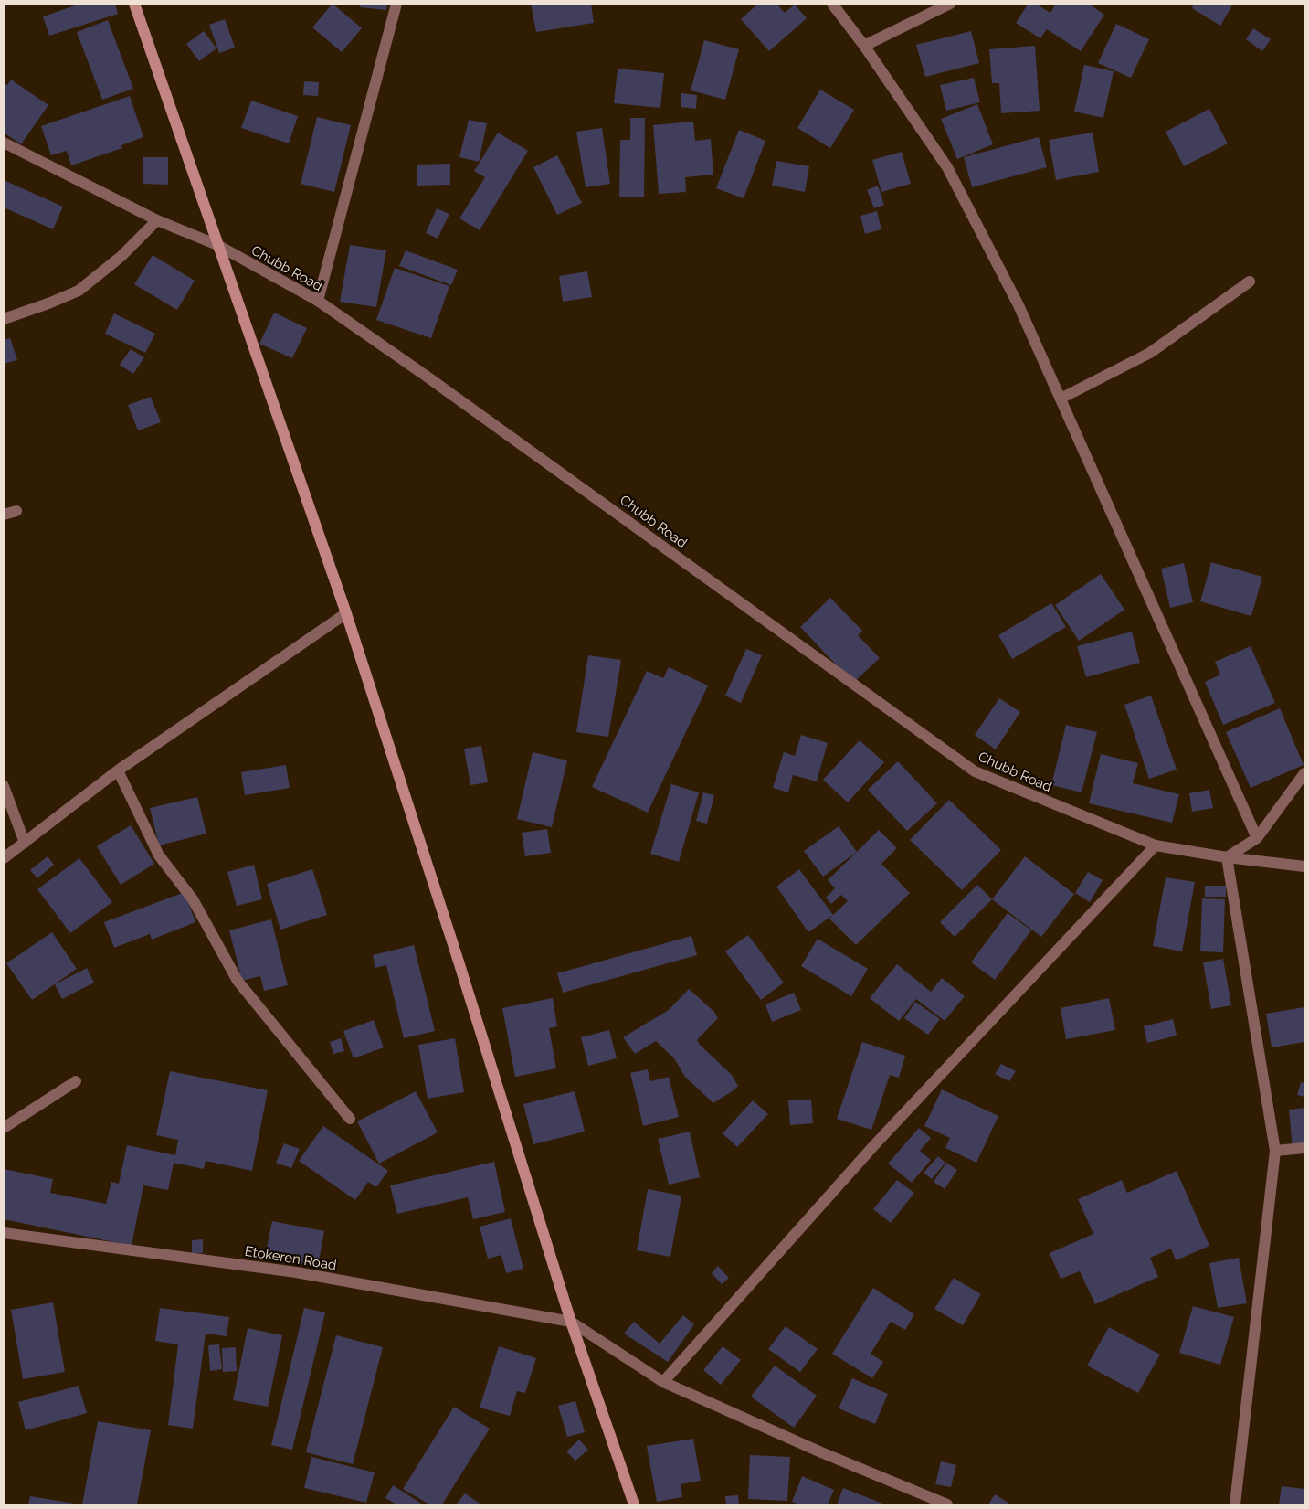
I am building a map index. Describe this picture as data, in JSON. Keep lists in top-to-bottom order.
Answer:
{
  "streets": {
    "street": ["Chubb Road", "Etokeren Road"]
  }
}
